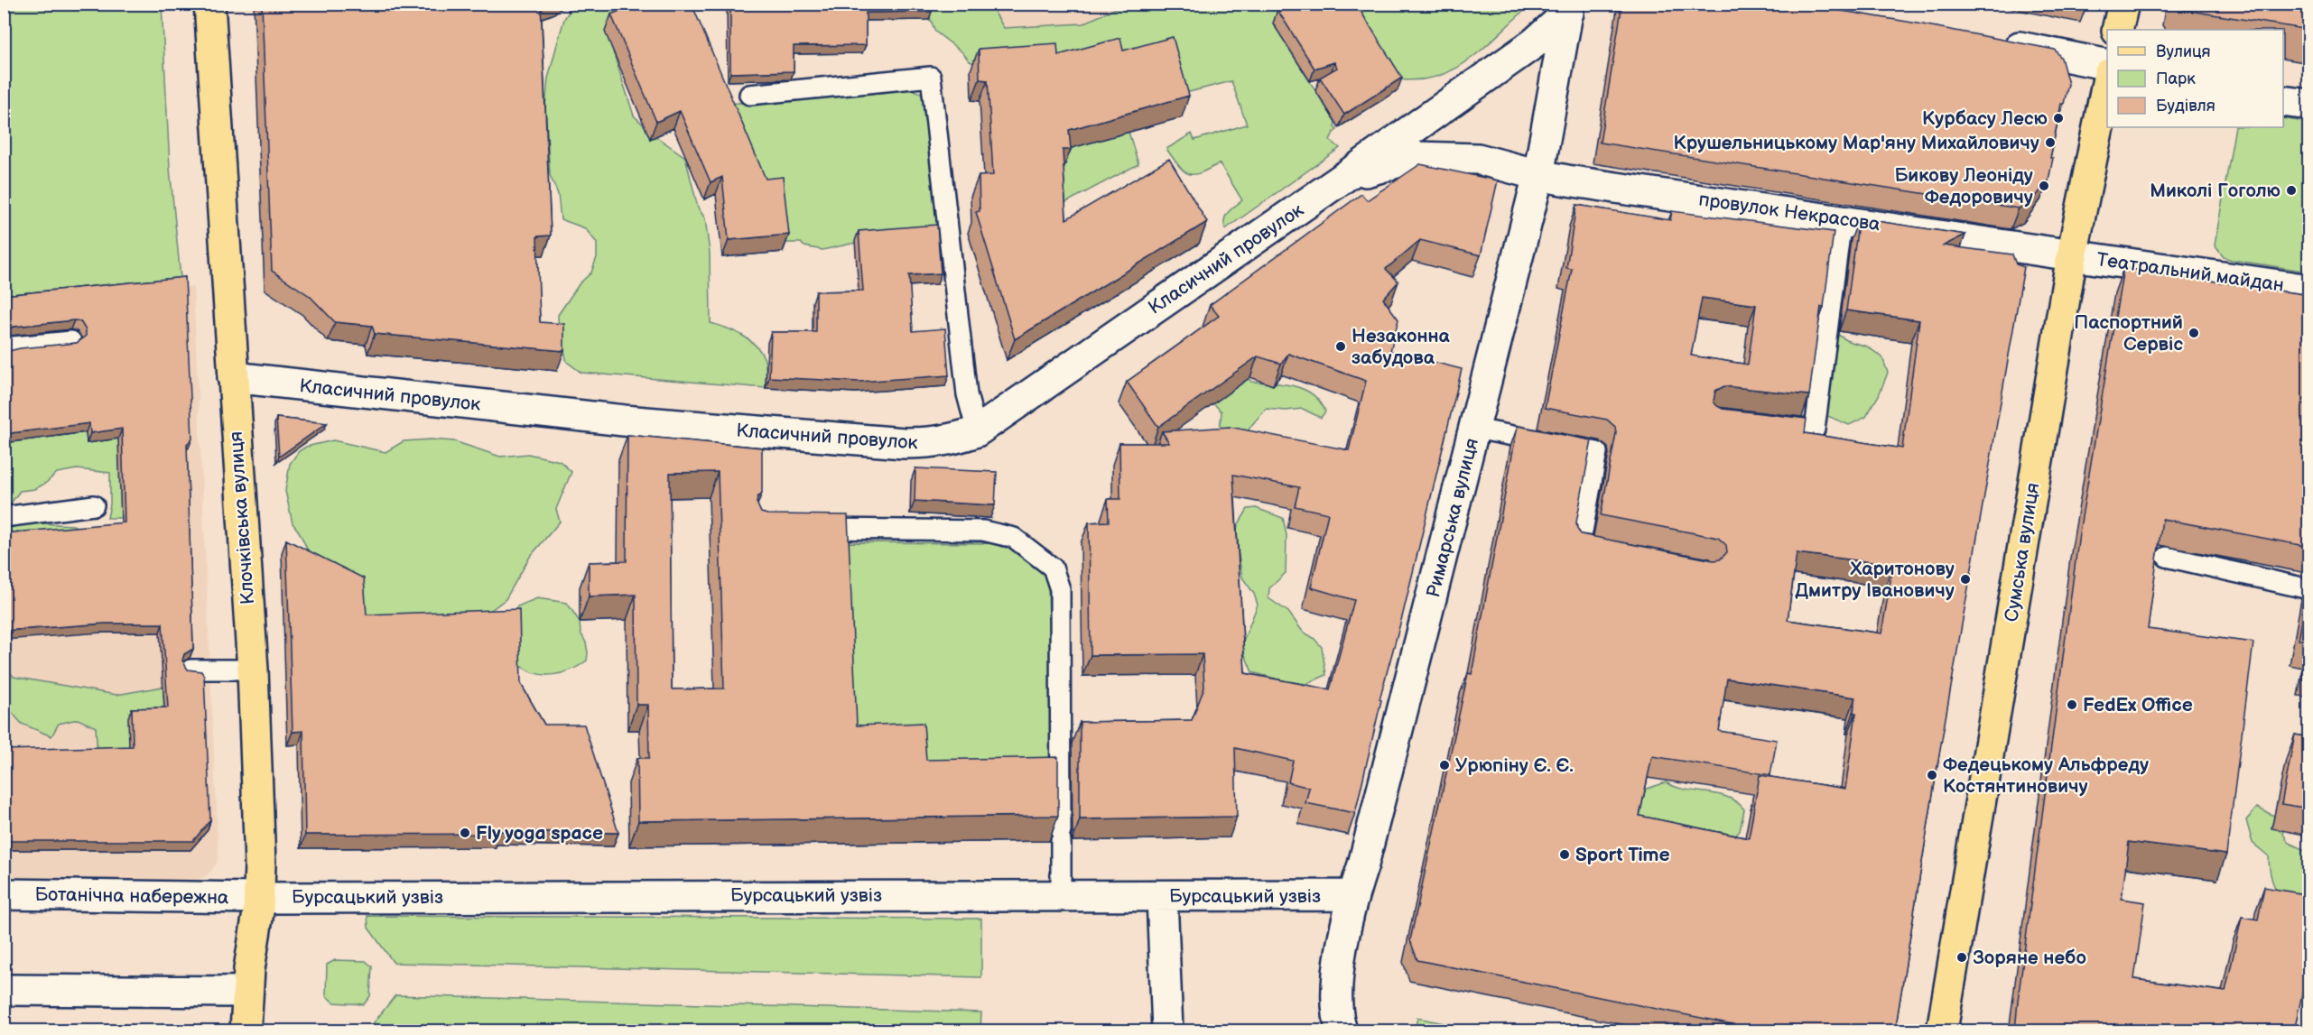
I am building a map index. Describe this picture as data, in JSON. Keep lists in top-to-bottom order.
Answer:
{
  "streets": {
    "main road": ["Клочківська вулиця", "Сумська вулиця"],
    "street": [
      "провулок Некрасова",
      "Класичний провулок",
      "Театральний майдан",
      "Римарська вулиця",
      "Бурсацький узвіз",
      "Ботанічна набережна"
    ]
  },
  "crossings": [
    ["провулок Некрасова", "Класичний провулок"],
    ["провулок Некрасова", "Театральний майдан"],
    ["провулок Некрасова", "Римарська вулиця"],
    ["провулок Некрасова", "Сумська вулиця"],
    ["Класичний провулок", "Клочківська вулиця"],
    ["Класичний провулок", "Римарська вулиця"],
    ["Театральний майдан", "Сумська вулиця"],
    ["Клочківська вулиця", "Бурсацький узвіз"],
    ["Клочківська вулиця", "Ботанічна набережна"],
    ["Римарська вулиця", "Бурсацький узвіз"],
    ["Бурсацький узвіз", "Ботанічна набережна"]
  ],
  "places": [
    "Курбасу Лесю",
    "Крушельницькому Мар'яну Михайловичу",
    "Бикову Леоніду Федоровичу",
    "Миколі Гоголю",
    "Паспортний Сервіс",
    "Незаконна забудова",
    "Харитонову Дмитру Івановичу",
    "FedEx Office",
    "Урюпіну Є. Є.",
    "Федецькому Альфреду Костянтиновичу",
    "Fly yoga space",
    "Sport Time",
    "Зоряне небо"
  ],
  "legend": ["Вулиця", "Парк", "Будівля"]
}
